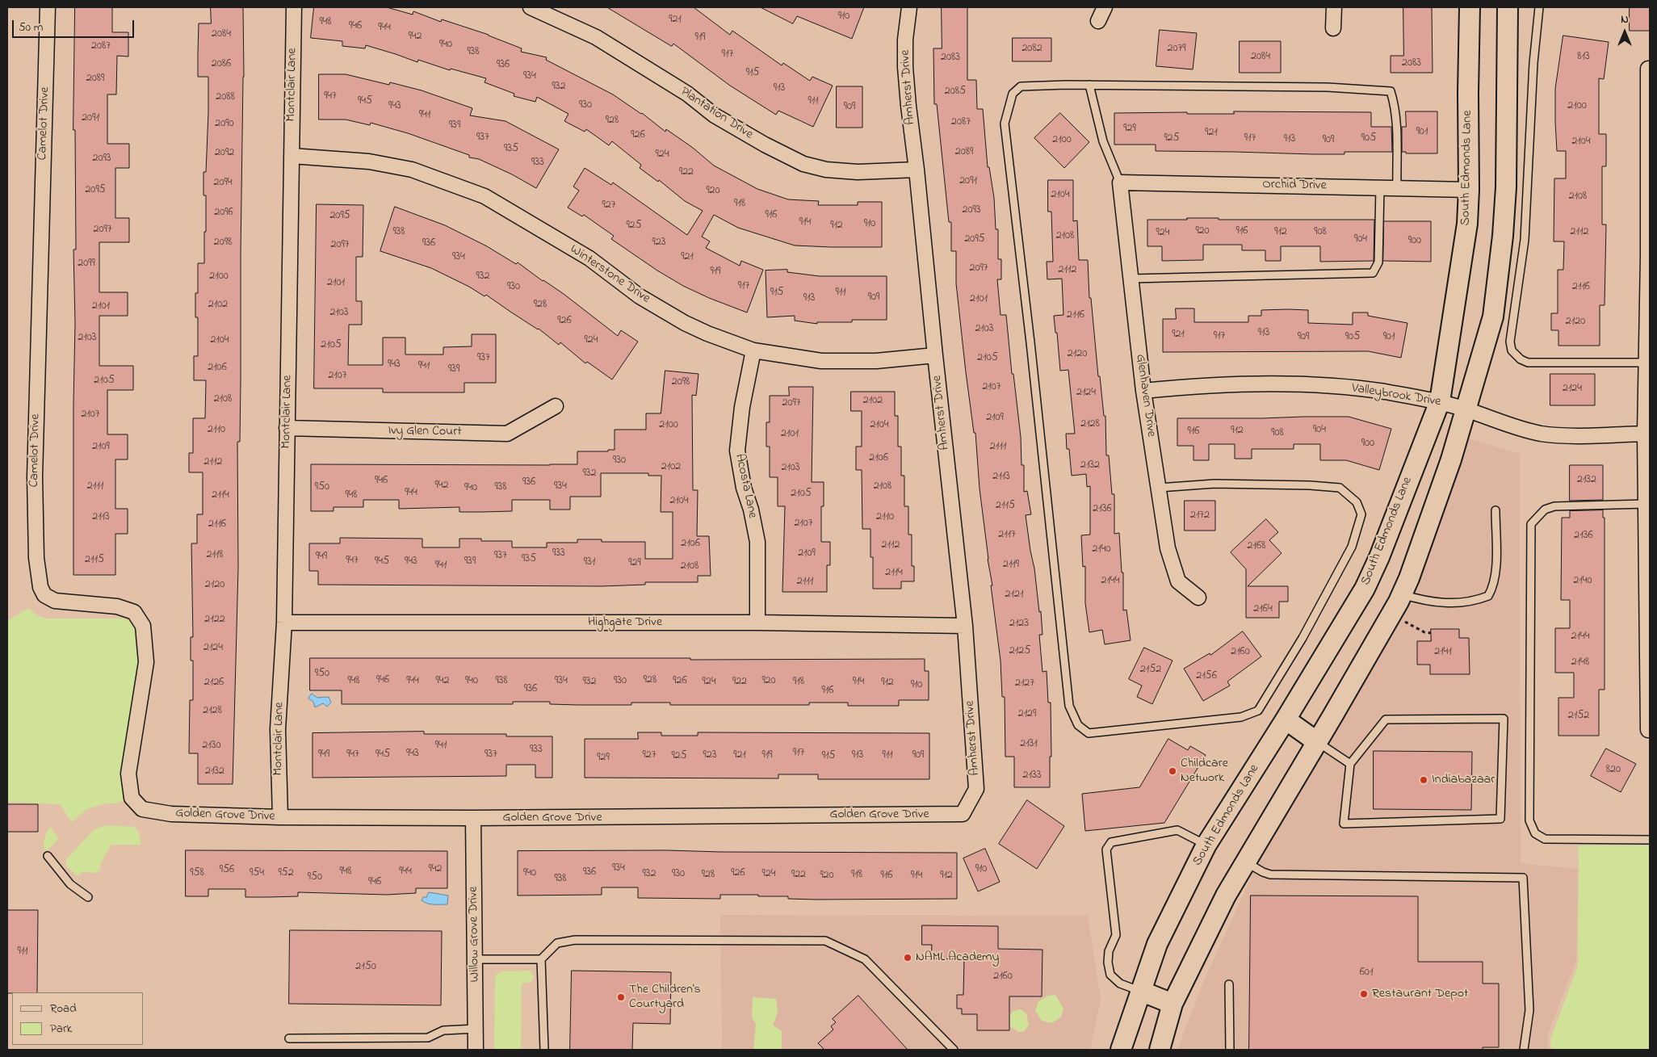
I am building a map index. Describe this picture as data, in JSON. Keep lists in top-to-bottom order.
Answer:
{
  "streets": {
    "main road": ["South Edmonds Lane"],
    "street": [
      "Montclair Lane",
      "Amherst Drive",
      "Plantation Drive",
      "Camelot Drive",
      "Orchid Drive",
      "Winterstone Drive",
      "Glenhaven Drive",
      "Valleybrook Drive",
      "Ivy Glen Court",
      "Acosta Lane",
      "Highgate Drive",
      "Golden Grove Drive",
      "Willow Grove Drive"
    ]
  },
  "crossings": [
    ["Montclair Lane", "Winterstone Drive"],
    ["Montclair Lane", "Ivy Glen Court"],
    ["Montclair Lane", "Highgate Drive"],
    ["Montclair Lane", "Golden Grove Drive"],
    ["Amherst Drive", "Plantation Drive"],
    ["Amherst Drive", "Winterstone Drive"],
    ["Amherst Drive", "Highgate Drive"],
    ["Amherst Drive", "Golden Grove Drive"],
    ["Camelot Drive", "Golden Grove Drive"],
    ["South Edmonds Lane", "Orchid Drive"],
    ["South Edmonds Lane", "Valleybrook Drive"],
    ["Orchid Drive", "Glenhaven Drive"],
    ["Winterstone Drive", "Acosta Lane"],
    ["Glenhaven Drive", "Valleybrook Drive"],
    ["Acosta Lane", "Highgate Drive"],
    ["Golden Grove Drive", "Willow Grove Drive"]
  ],
  "places": [
    "Childcare Network",
    "Indiabazaar",
    "NAML Academy",
    "Restaurant Depot",
    "The Children's Courtyard"
  ],
  "house_numbers": [
    "910",
    "921",
    "948",
    "946",
    "944",
    "2084",
    "942",
    "919",
    "940",
    "2087",
    "2082",
    "2079",
    "938",
    "917",
    "2084",
    "813",
    "2083",
    "2083",
    "2086",
    "936",
    "915",
    "934",
    "2089",
    "932",
    "913",
    "2085",
    "947",
    "2088",
    "945",
    "911",
    "930",
    "943",
    "2100",
    "909",
    "941",
    "2091",
    "928",
    "2087",
    "2090",
    "939",
    "929",
    "901",
    "921",
    "926",
    "937",
    "925",
    "917",
    "905",
    "913",
    "2100",
    "909",
    "2104",
    "935",
    "2089",
    "2092",
    "924",
    "2093",
    "933",
    "922",
    "2091",
    "2094",
    "2095",
    "920",
    "2104",
    "2108",
    "918",
    "927",
    "2093",
    "2096",
    "916",
    "2095",
    "914",
    "910",
    "925",
    "912",
    "2097",
    "920",
    "916",
    "938",
    "912",
    "908",
    "2112",
    "924",
    "2108",
    "2095",
    "904",
    "900",
    "2098",
    "923",
    "936",
    "2097",
    "934",
    "921",
    "2099",
    "2097",
    "2112",
    "919",
    "2100",
    "932",
    "2101",
    "917",
    "930",
    "2116",
    "915",
    "911",
    "909",
    "913",
    "2101",
    "2102",
    "928",
    "2101",
    "2103",
    "2116",
    "926",
    "2120",
    "2103",
    "913",
    "921",
    "917",
    "909",
    "905",
    "901",
    "2103",
    "2104",
    "924",
    "2105",
    "2120",
    "937",
    "2105",
    "943",
    "941",
    "2106",
    "939",
    "2107",
    "2105",
    "2098",
    "2107",
    "2124",
    "2124",
    "2108",
    "2102",
    "2097",
    "2107",
    "2109",
    "2128",
    "2100",
    "2104",
    "2110",
    "904",
    "912",
    "916",
    "908",
    "2101",
    "900",
    "2109",
    "2111",
    "2106",
    "930",
    "2112",
    "2132",
    "2102",
    "2103",
    "932",
    "2113",
    "2132",
    "946",
    "936",
    "942",
    "2111",
    "934",
    "2108",
    "950",
    "938",
    "940",
    "944",
    "2105",
    "2114",
    "948",
    "2104",
    "2115",
    "2136",
    "2172",
    "2113",
    "2110",
    "2107",
    "2116",
    "2117",
    "2136",
    "2106",
    "2112",
    "2168",
    "2140",
    "933",
    "2109",
    "2118",
    "937",
    "949",
    "935",
    "2115",
    "947",
    "945",
    "943",
    "939",
    "931",
    "929",
    "2119",
    "941",
    "2108",
    "2114",
    "2144",
    "2140",
    "2111",
    "2120",
    "2121",
    "2164",
    "2122",
    "2123",
    "2144",
    "2124",
    "2125",
    "2160",
    "2141",
    "2148",
    "2152",
    "950",
    "2156",
    "946",
    "928",
    "948",
    "944",
    "942",
    "940",
    "938",
    "934",
    "930",
    "926",
    "920",
    "932",
    "924",
    "922",
    "918",
    "914",
    "2126",
    "912",
    "2127",
    "910",
    "936",
    "916",
    "2128",
    "2129",
    "2152",
    "2131",
    "2130",
    "941",
    "933",
    "917",
    "943",
    "949",
    "947",
    "945",
    "937",
    "927",
    "923",
    "921",
    "919",
    "913",
    "911",
    "909",
    "925",
    "915",
    "929",
    "820",
    "2132",
    "2133",
    "934",
    "942",
    "910",
    "956",
    "948",
    "944",
    "936",
    "958",
    "954",
    "952",
    "940",
    "926",
    "932",
    "930",
    "924",
    "928",
    "922",
    "918",
    "920",
    "916",
    "914",
    "912",
    "950",
    "938",
    "946",
    "911",
    "2150",
    "601",
    "2160"
  ],
  "legend": ["Road", "Park"],
  "scale_bar": "50 m",
  "north": "top"
}
